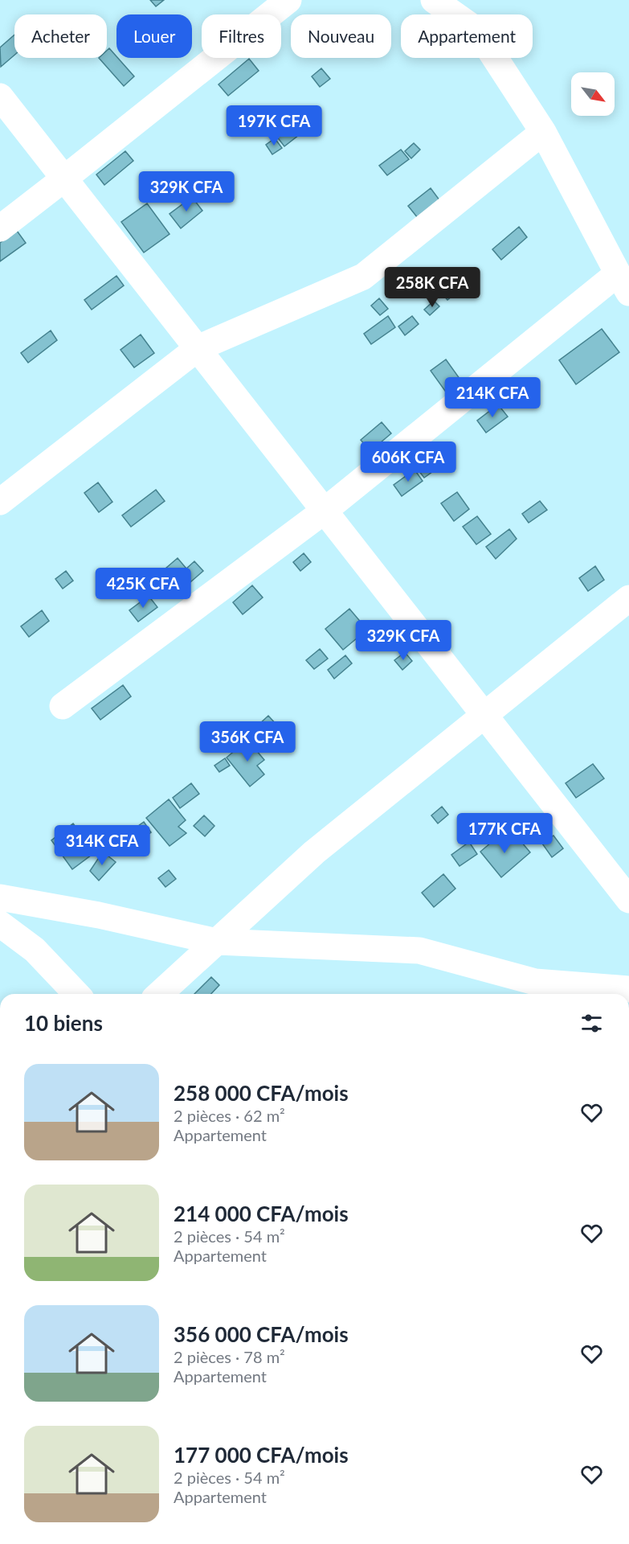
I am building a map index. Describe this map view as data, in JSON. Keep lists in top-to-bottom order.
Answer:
{
  "north": "bottom right",
  "page": {
    "chip": [
      "Acheter",
      "Louer",
      "Filtres",
      "Nouveau",
      "Appartement"
    ],
    "price": [
      "197K CFA",
      "329K CFA",
      "258K CFA",
      "214K CFA",
      "606K CFA",
      "425K CFA",
      "329K CFA",
      "356K CFA",
      "177K CFA",
      "314K CFA"
    ],
    "heading": "10 biens",
    "list": [
      {
        "name": "258 000 CFA/mois",
        "note": "2 pièces · 62 m² · Appartement"
      },
      {
        "name": "214 000 CFA/mois",
        "note": "2 pièces · 54 m² · Appartement"
      },
      {
        "name": "356 000 CFA/mois",
        "note": "2 pièces · 78 m² · Appartement"
      },
      {
        "name": "177 000 CFA/mois",
        "note": "2 pièces · 54 m² · Appartement"
      }
    ]
  }
}
